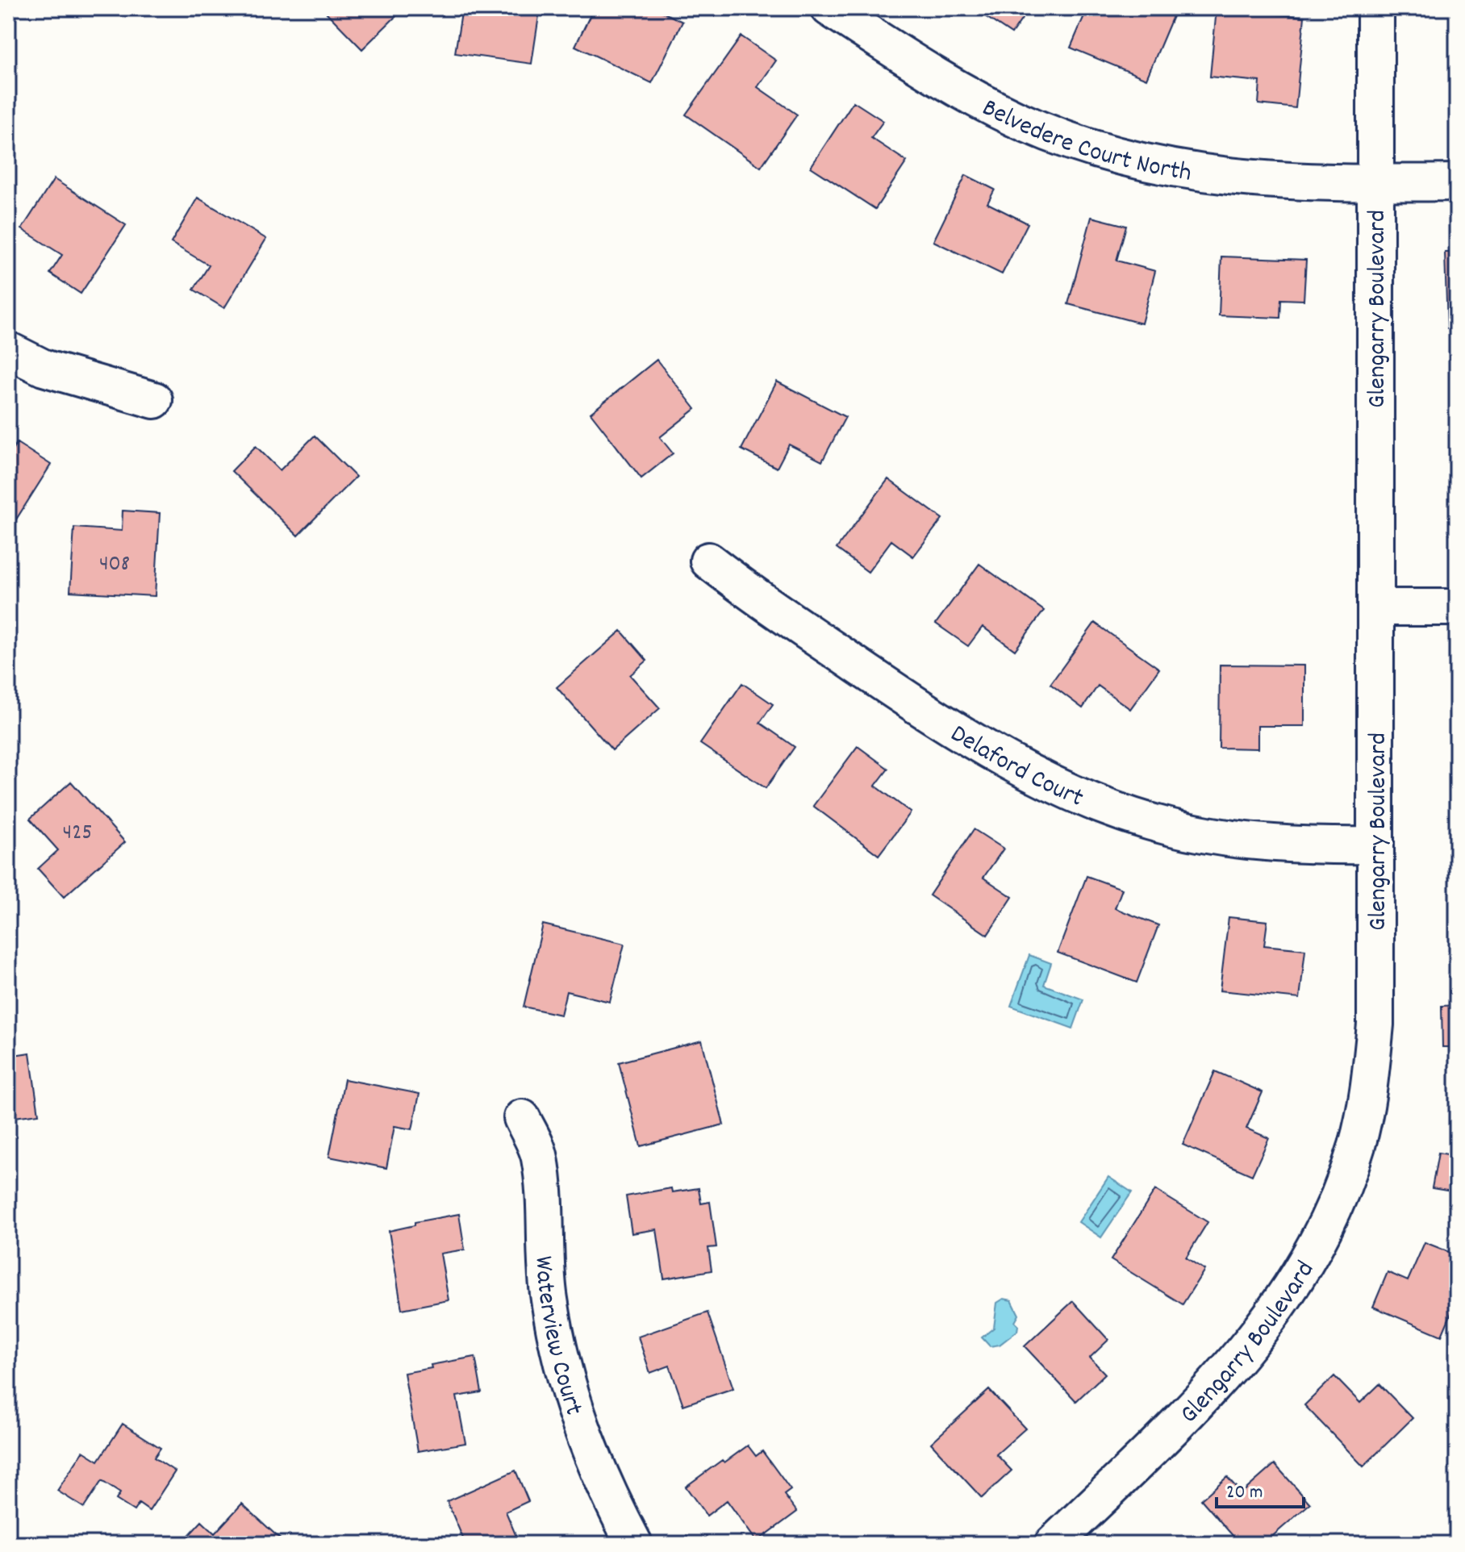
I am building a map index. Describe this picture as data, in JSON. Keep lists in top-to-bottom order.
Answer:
{
  "streets": {
    "street": [
      "Belvedere Court North",
      "Glengarry Boulevard",
      "Delaford Court",
      "Waterview Court"
    ]
  },
  "crossings": [
    ["Belvedere Court North", "Glengarry Boulevard"],
    ["Glengarry Boulevard", "Delaford Court"]
  ],
  "house_numbers": ["408", "425"],
  "scale_bar": "20 m"
}
